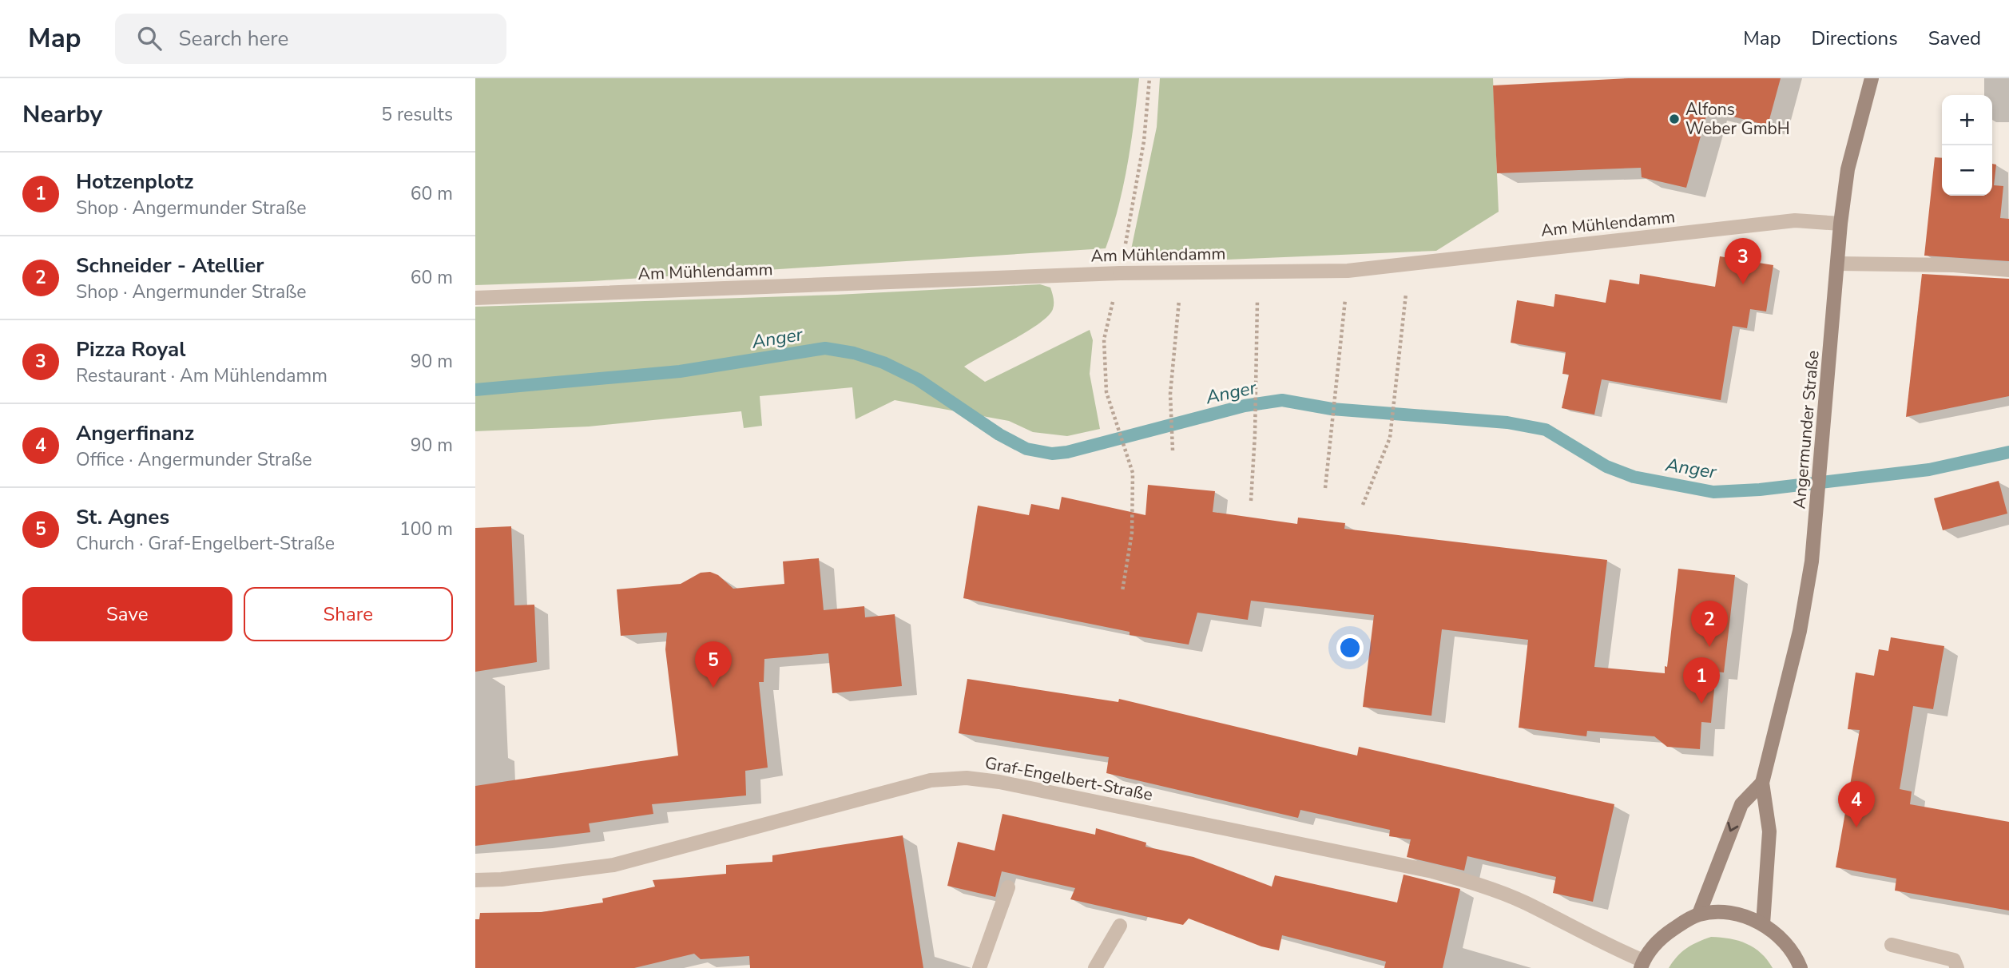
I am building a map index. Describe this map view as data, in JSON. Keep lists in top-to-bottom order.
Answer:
{
  "streets": {
    "main road": ["Angermunder Straße"],
    "street": ["Am Mühlendamm", "Graf-Engelbert-Straße"]
  },
  "crossings": [
    ["Am Mühlendamm", "Angermunder Straße"]
  ],
  "water": ["Anger"],
  "places": ["Alfons Weber GmbH"],
  "page": {
    "header": "Map",
    "search": "Search here",
    "nav": ["Map", "Directions", "Saved"],
    "heading": ["Nearby", "5 results"],
    "map_buttons": ["+", "−"],
    "list": [
      {
        "mark": "1",
        "name": "Hotzenplotz",
        "note": "Shop · Angermunder Straße",
        "value": "60 m"
      },
      {
        "mark": "2",
        "name": "Schneider - Atellier",
        "note": "Shop · Angermunder Straße",
        "value": "60 m"
      },
      {
        "mark": "3",
        "name": "Pizza Royal",
        "note": "Restaurant · Am Mühlendamm",
        "value": "90 m"
      },
      {
        "mark": "4",
        "name": "Angerfinanz",
        "note": "Office · Angermunder Straße",
        "value": "90 m"
      },
      {
        "mark": "5",
        "name": "St. Agnes",
        "note": "Church · Graf-Engelbert-Straße",
        "value": "100 m"
      }
    ],
    "pins": [
      "3",
      "2",
      "5",
      "1",
      "4"
    ],
    "buttons": ["Save", "Share"]
  }
}
